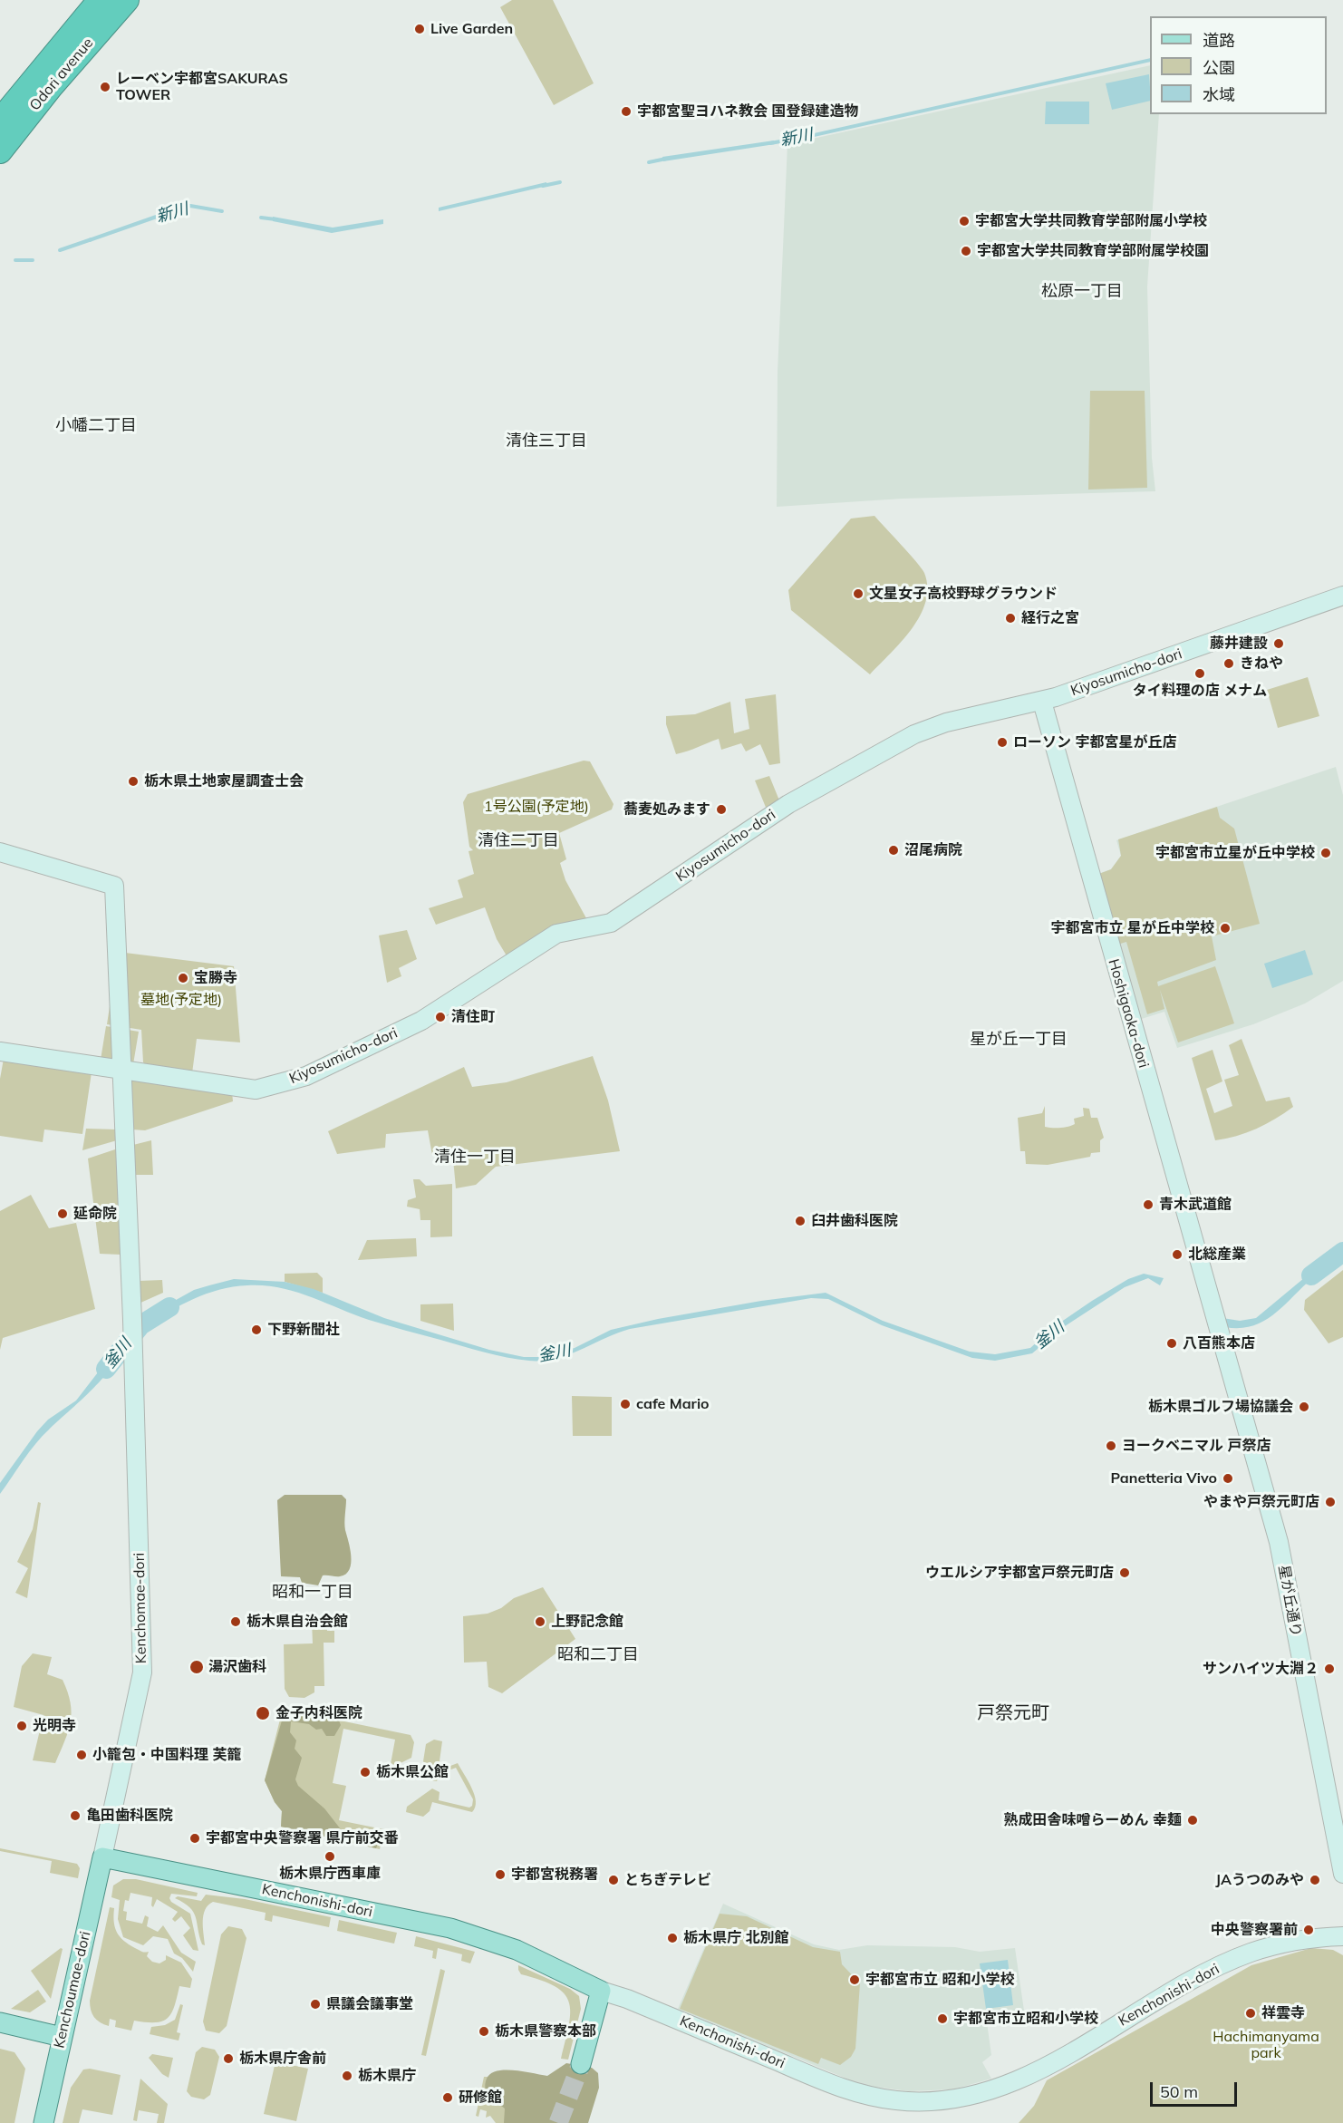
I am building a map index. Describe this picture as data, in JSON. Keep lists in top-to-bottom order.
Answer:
{
  "streets": {
    "highway": ["Odori avenue"],
    "main road": ["Kenchonishi-dori", "Kenchoumae-dori"],
    "street": [
      "Kiyosumicho-dori",
      "Hoshigaoka-dori",
      "星が丘通り",
      "Kenchomae-dori"
    ]
  },
  "crossings": [
    ["Kiyosumicho-dori", "Hoshigaoka-dori"],
    ["Kiyosumicho-dori", "Kenchomae-dori"],
    ["Hoshigaoka-dori", "星が丘通り"],
    ["Kenchomae-dori", "Kenchonishi-dori"],
    ["Kenchomae-dori", "Kenchoumae-dori"],
    ["Kenchonishi-dori", "Kenchoumae-dori"]
  ],
  "districts": [
    "松原一丁目",
    "小幡二丁目",
    "清住三丁目",
    "清住二丁目",
    "星が丘一丁目",
    "清住一丁目",
    "昭和一丁目",
    "昭和二丁目",
    "戸祭元町"
  ],
  "water": ["新川", "釜川"],
  "parks": ["1号公園(予定地)", "墓地(予定地)", "Hachimanyama park"],
  "places": [
    "Live Garden",
    "レーベン宇都宮SAKURAS TOWER",
    "宇都宮聖ヨハネ教会 国登録建造物",
    "宇都宮大学共同教育学部附属小学校",
    "宇都宮大学共同教育学部附属学校園",
    "文星女子高校野球グラウンド",
    "経行之宮",
    "藤井建設",
    "きねや",
    "タイ料理の店 メナム",
    "ローソン 宇都宮星が丘店",
    "栃木県土地家屋調査士会",
    "蕎麦処みます",
    "沼尾病院",
    "宇都宮市立星が丘中学校",
    "宇都宮市立 星が丘中学校",
    "宝勝寺",
    "清住町",
    "青木武道館",
    "延命院",
    "臼井歯科医院",
    "北総産業",
    "下野新聞社",
    "八百熊本店",
    "cafe Mario",
    "栃木県ゴルフ場協議会",
    "ヨークベニマル 戸祭店",
    "Panetteria Vivo",
    "やまや戸祭元町店",
    "ウエルシア宇都宮戸祭元町店",
    "栃木県自治会館",
    "上野記念館",
    "湯沢歯科",
    "サンハイツ大淵２",
    "金子内科医院",
    "光明寺",
    "小籠包・中国料理 芙籠",
    "栃木県公館",
    "亀田歯科医院",
    "熟成田舎味噌らーめん 幸麺",
    "宇都宮中央警察署 県庁前交番",
    "栃木県庁西車庫",
    "宇都宮税務署",
    "とちぎテレビ",
    "JAうつのみや",
    "中央警察署前",
    "栃木県庁 北別館",
    "宇都宮市立 昭和小学校",
    "県議会議事堂",
    "祥雲寺",
    "宇都宮市立昭和小学校",
    "栃木県警察本部",
    "栃木県庁舎前",
    "栃木県庁",
    "研修館"
  ],
  "legend": ["道路", "公園", "水域"],
  "scale_bar": "50 m"
}
